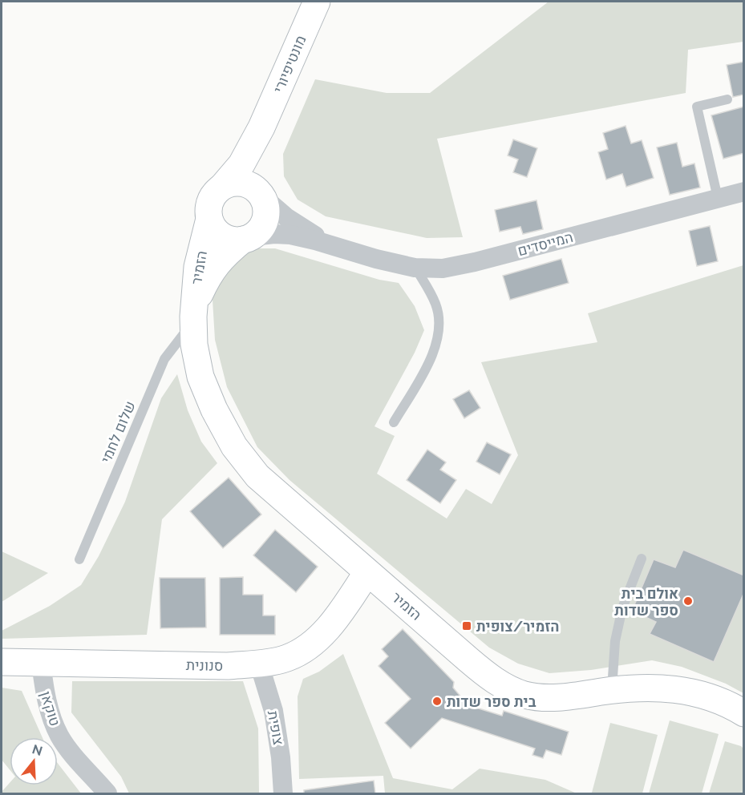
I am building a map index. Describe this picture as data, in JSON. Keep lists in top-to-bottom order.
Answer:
{
  "streets": {
    "street": [
      "מונטיפיורי",
      "המייסדים",
      "הזמיר",
      "סנונית",
      "טוקאן",
      "צופית"
    ],
    "lane": ["שלום לחמי"]
  },
  "crossings": [
    ["מונטיפיורי", "המייסדים"],
    ["מונטיפיורי", "הזמיר"],
    ["המייסדים", "הזמיר"],
    ["הזמיר", "שלום לחמי"],
    ["הזמיר", "סנונית"],
    ["סנונית", "טוקאן"],
    ["סנונית", "צופית"]
  ],
  "places": {
    "other": ["אולם בית ספר שדות", "בית ספר שדות"],
    "transit": ["הזמיר/צופית"]
  },
  "north": "top"
}
